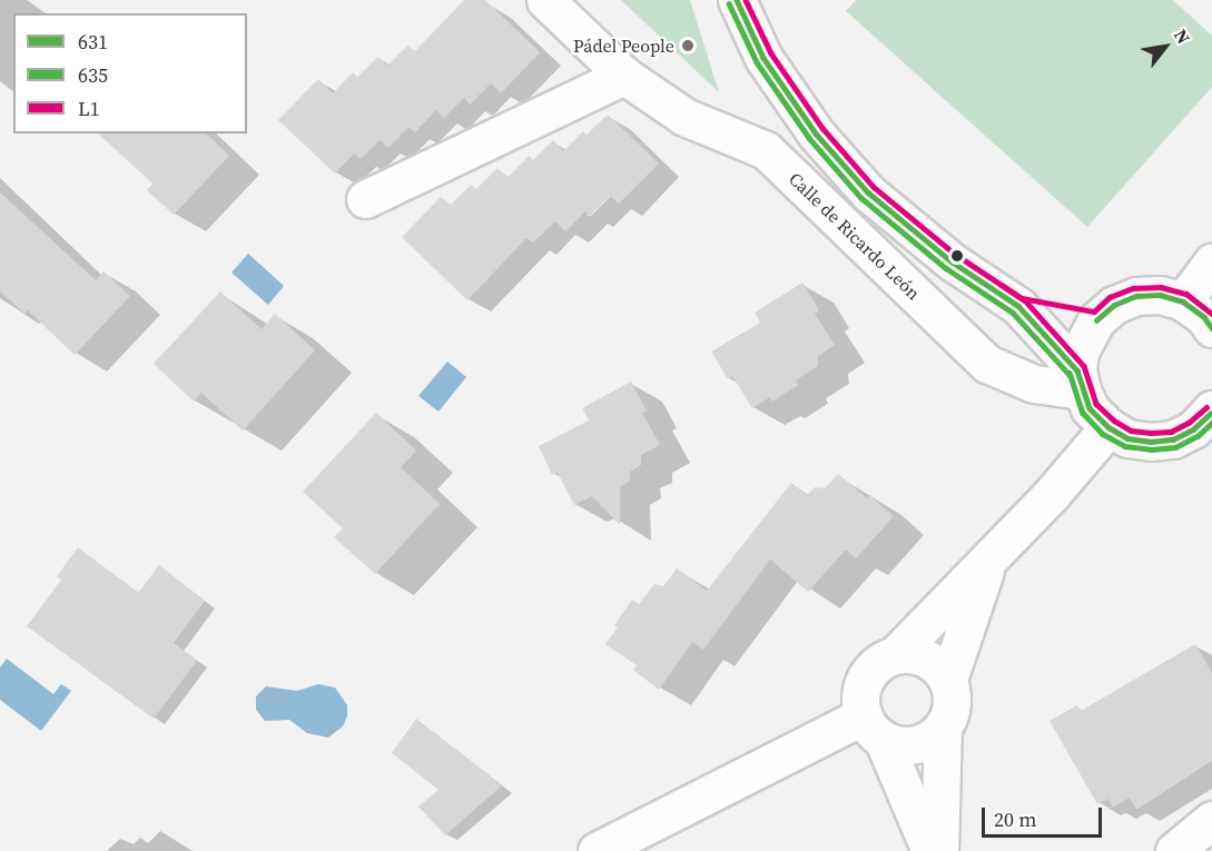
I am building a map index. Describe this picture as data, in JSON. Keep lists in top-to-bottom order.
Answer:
{
  "streets": {
    "street": ["Calle de Ricardo León"]
  },
  "places": ["Pádel People"],
  "lines": ["transit line 631", "transit line L1", "transit line 635"],
  "legend": ["631", "635", "L1"],
  "scale_bar": "20 m",
  "north": "top right"
}
